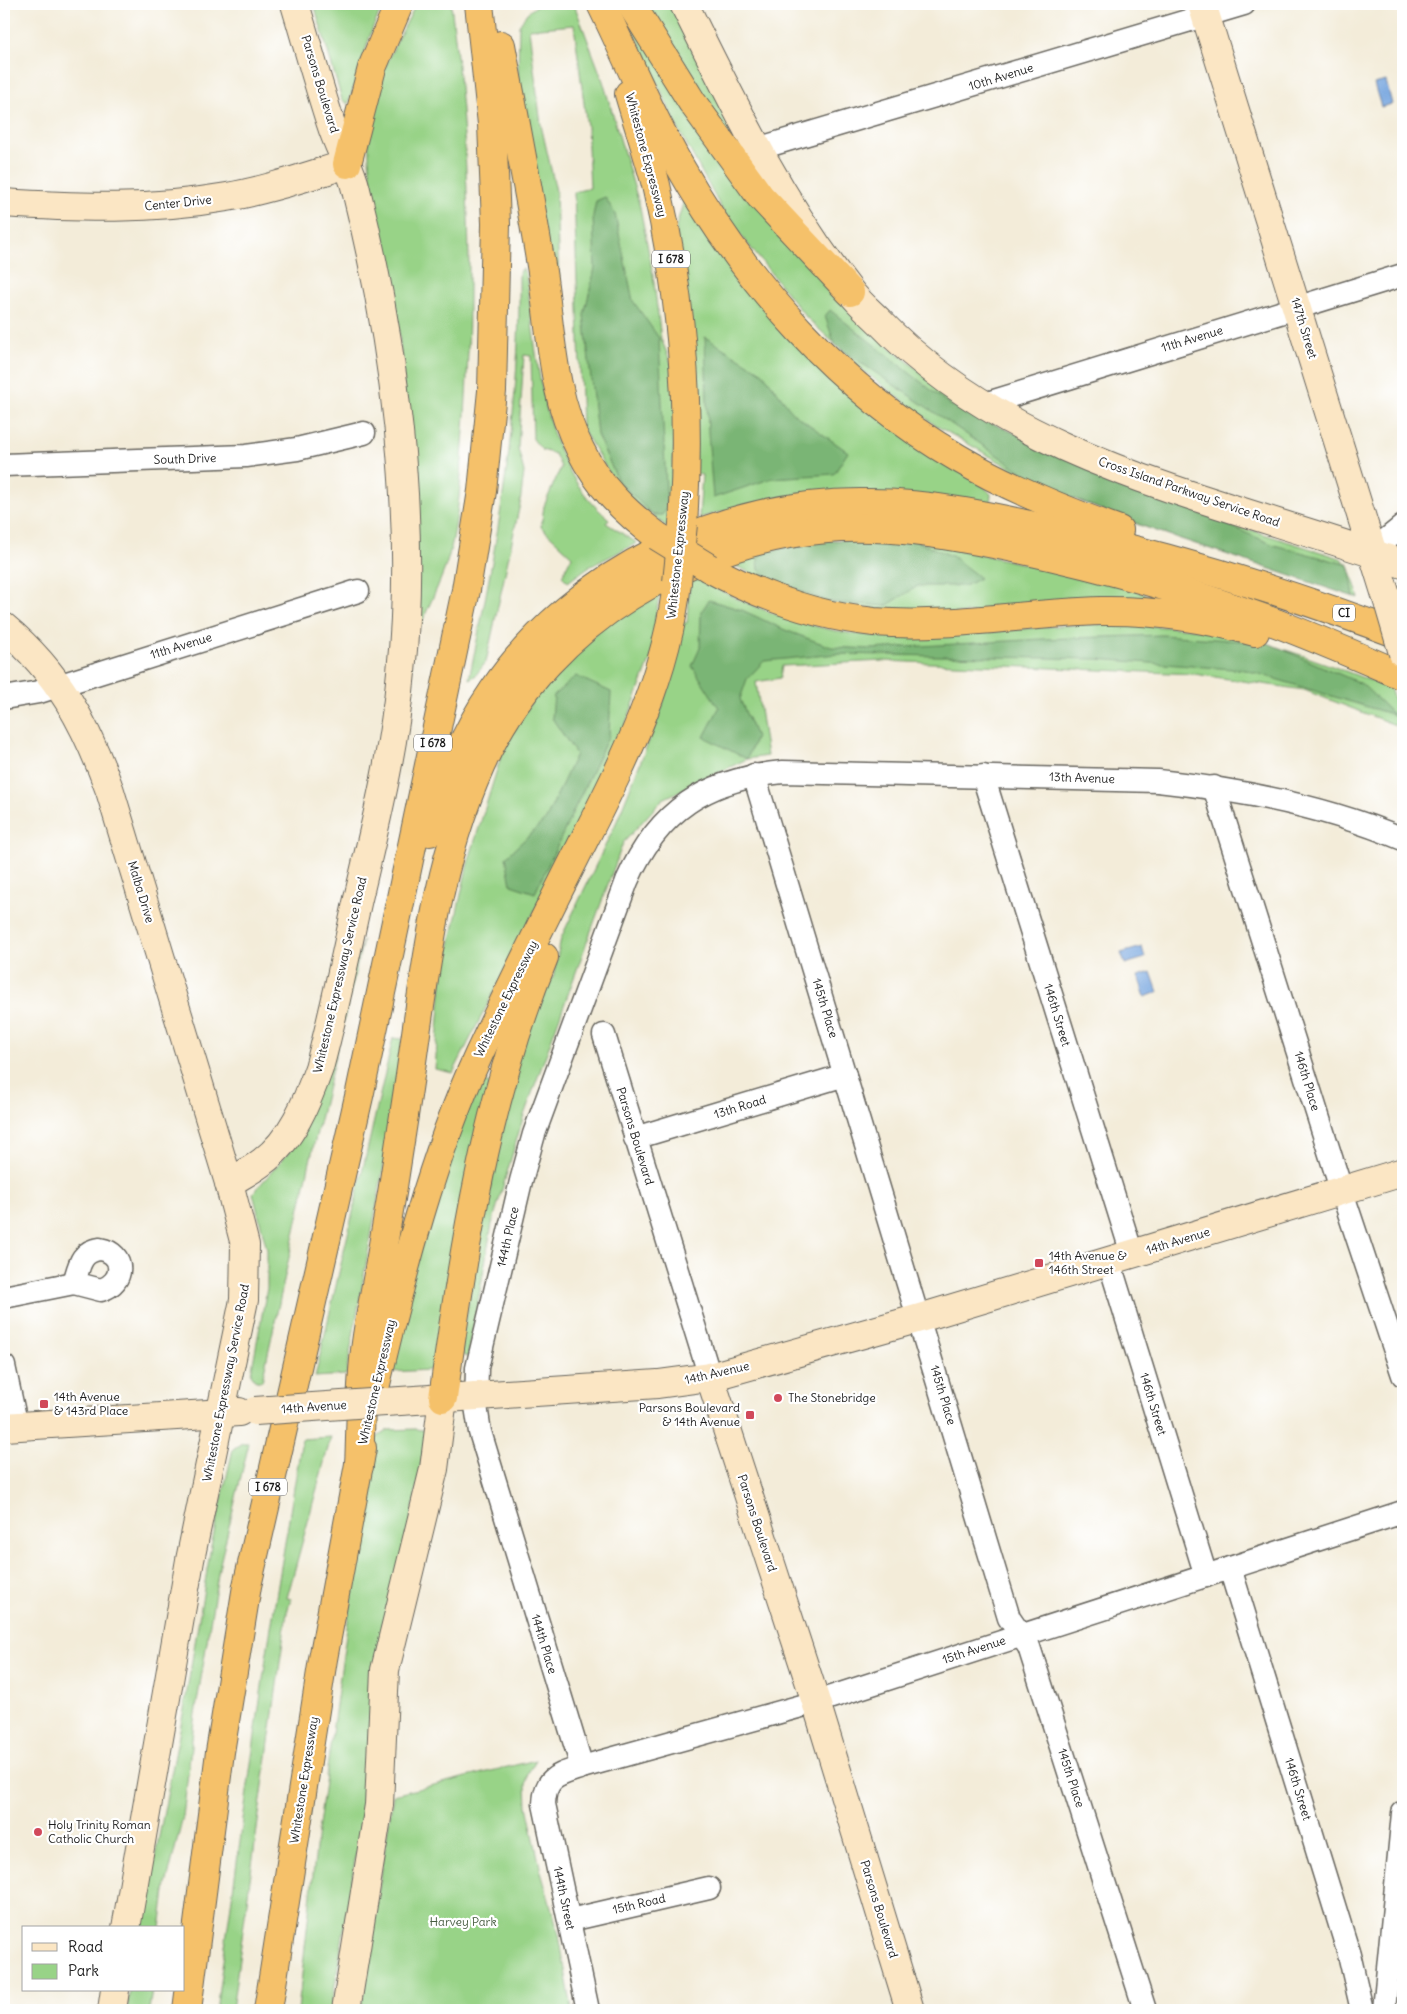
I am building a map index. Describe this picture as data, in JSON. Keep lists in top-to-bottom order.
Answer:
{
  "streets": {
    "highway": ["Whitestone Expressway", "I 678", "CI"],
    "street": [
      "10th Avenue",
      "Parsons Boulevard",
      "Center Drive",
      "147th Street",
      "11th Avenue",
      "South Drive",
      "Cross Island Parkway Service Road",
      "13th Avenue",
      "Malba Drive",
      "Whitestone Expressway Service Road",
      "145th Place",
      "146th Street",
      "146th Place",
      "13th Road",
      "144th Place",
      "14th Avenue",
      "15th Avenue",
      "144th Street",
      "15th Road"
    ]
  },
  "crossings": [
    ["10th Avenue", "147th Street"],
    ["Parsons Boulevard", "Center Drive"],
    ["Parsons Boulevard", "Whitestone Expressway Service Road"],
    ["Parsons Boulevard", "13th Road"],
    ["Parsons Boulevard", "14th Avenue"],
    ["Parsons Boulevard", "15th Avenue"],
    ["Center Drive", "Whitestone Expressway Service Road"],
    ["147th Street", "11th Avenue"],
    ["147th Street", "Cross Island Parkway Service Road"],
    ["11th Avenue", "Cross Island Parkway Service Road"],
    ["11th Avenue", "Malba Drive"],
    ["13th Avenue", "145th Place"],
    ["13th Avenue", "146th Street"],
    ["13th Avenue", "146th Place"],
    ["13th Avenue", "144th Place"],
    ["Malba Drive", "Whitestone Expressway Service Road"],
    ["Whitestone Expressway Service Road", "14th Avenue"],
    ["145th Place", "13th Road"],
    ["145th Place", "144th Place"],
    ["145th Place", "14th Avenue"],
    ["145th Place", "15th Avenue"],
    ["146th Street", "14th Avenue"],
    ["146th Street", "15th Avenue"],
    ["146th Place", "14th Avenue"],
    ["144th Place", "14th Avenue"],
    ["144th Place", "15th Avenue"],
    ["15th Avenue", "144th Street"],
    ["144th Street", "15th Road"]
  ],
  "parks": ["Harvey Park"],
  "places": {
    "transit": ["14th Avenue & 146th Street", "14th Avenue & 143rd Place", "Parsons Boulevard & 14th Avenue"],
    "other": ["The Stonebridge", "Holy Trinity Roman Catholic Church"]
  },
  "legend": ["Road", "Park"]
}
